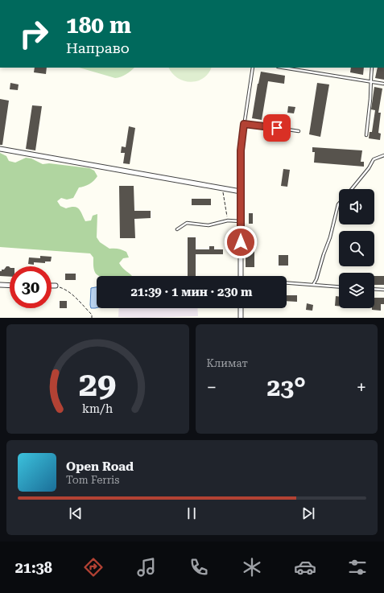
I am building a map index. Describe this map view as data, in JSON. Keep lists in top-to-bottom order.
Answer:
{
  "page": {
    "turn": ["180 m", "Направо"],
    "limit": "30",
    "trip": "21:39 · 1 мин · 230 m",
    "tile": "Климат",
    "heat": ["−", "23°", "+"],
    "song": ["Open Road", "Tom Ferris"],
    "tabs": "21:38",
    "gauge": ["29", "km/h"]
  }
}
